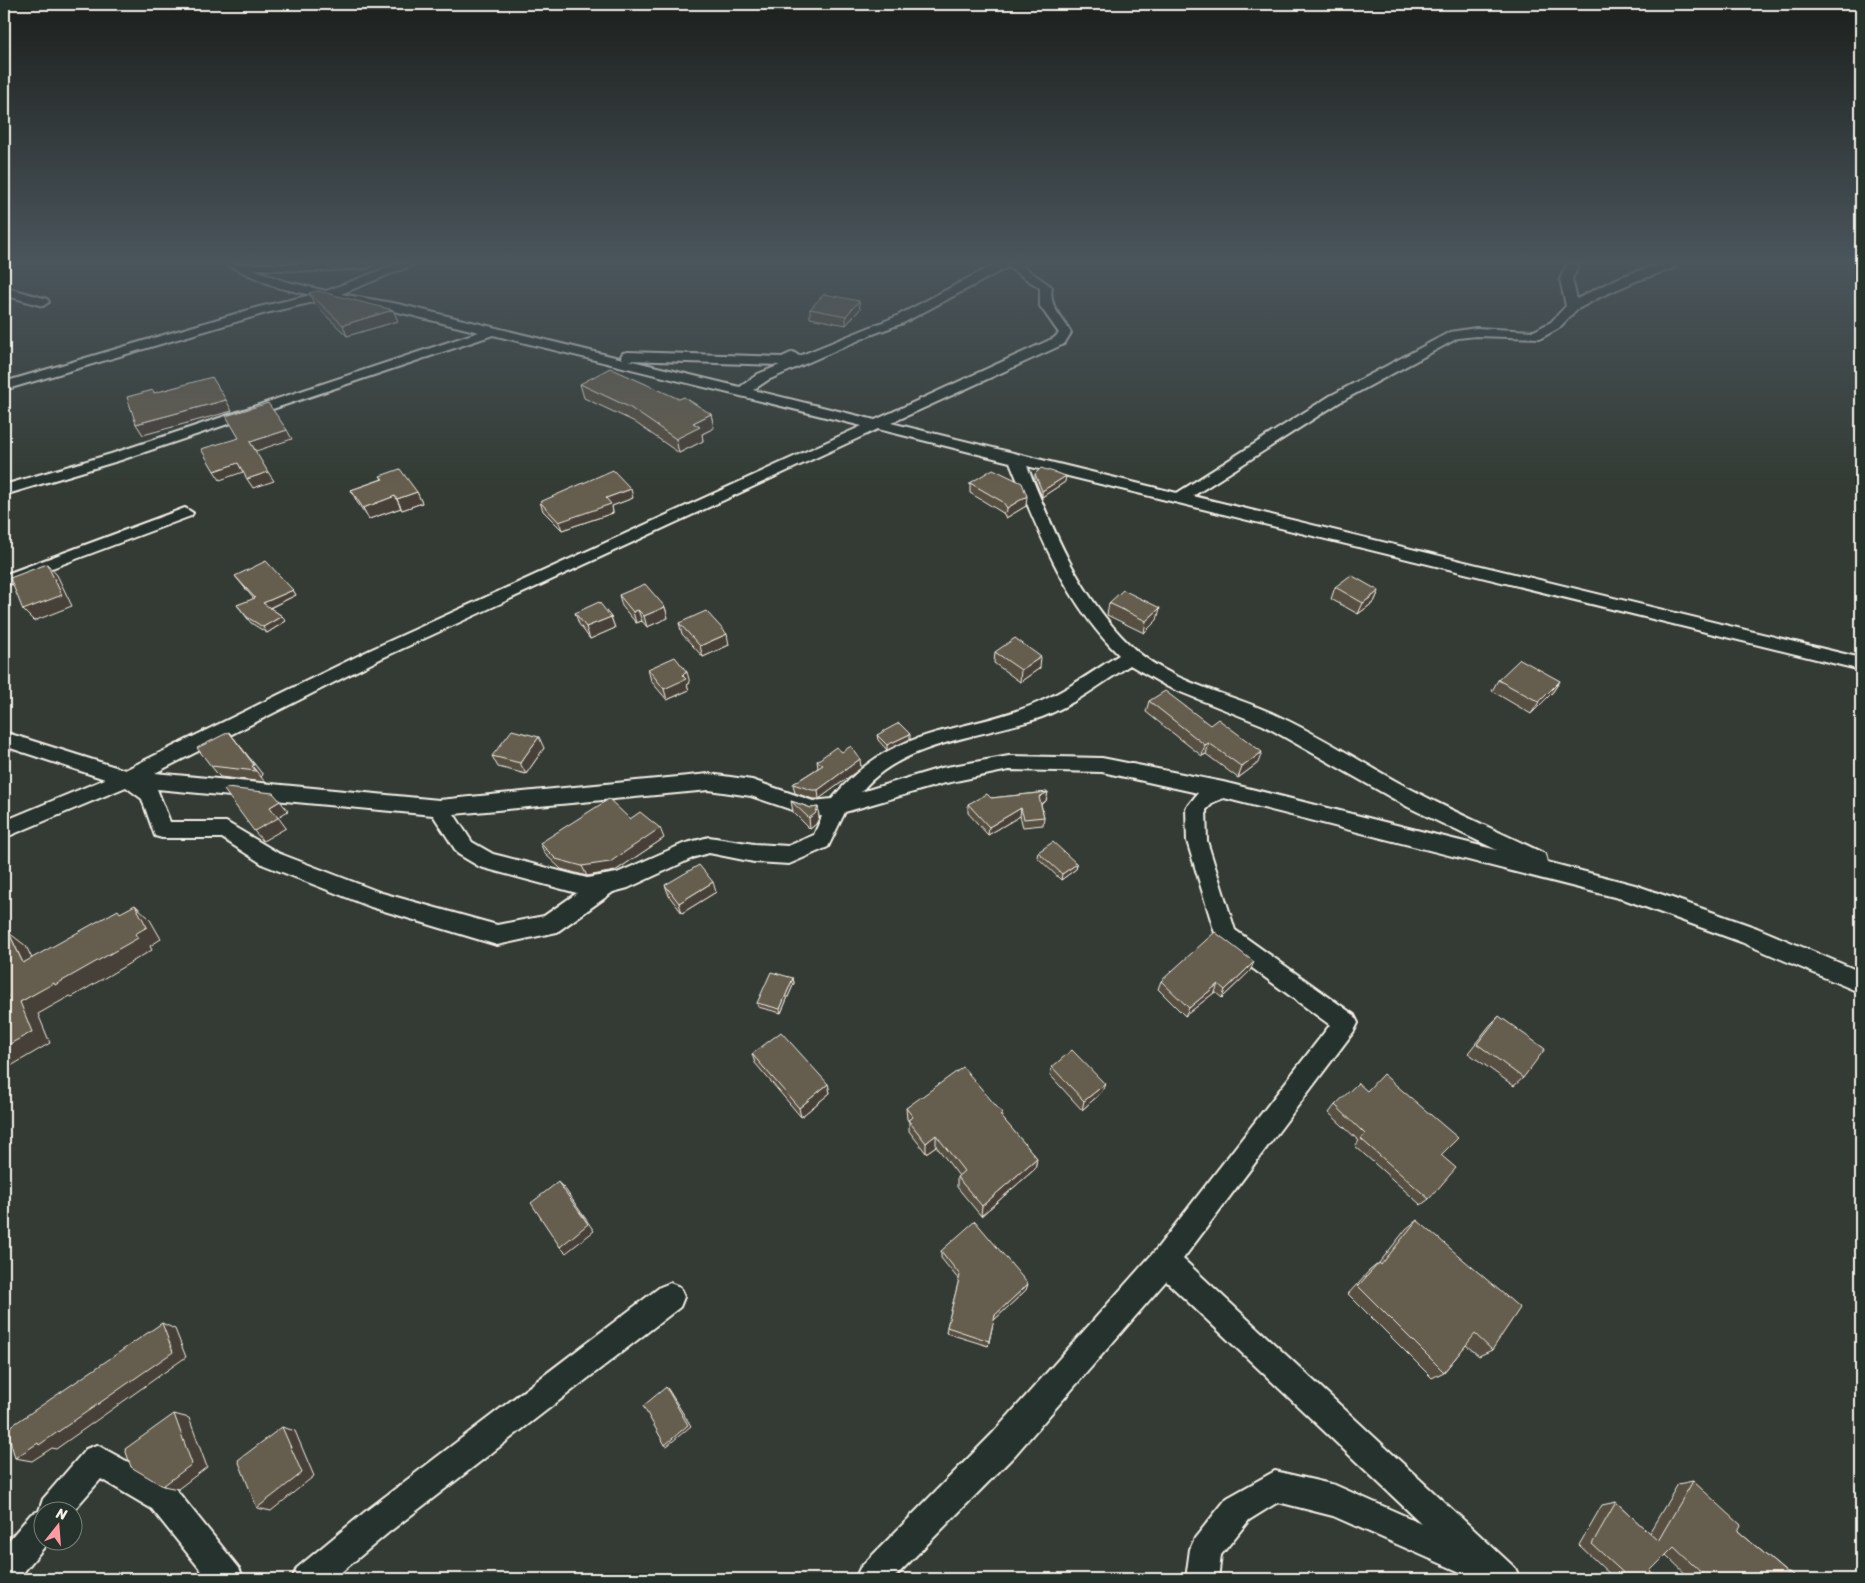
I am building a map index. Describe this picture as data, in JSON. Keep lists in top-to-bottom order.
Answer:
{
  "north": "top"
}
